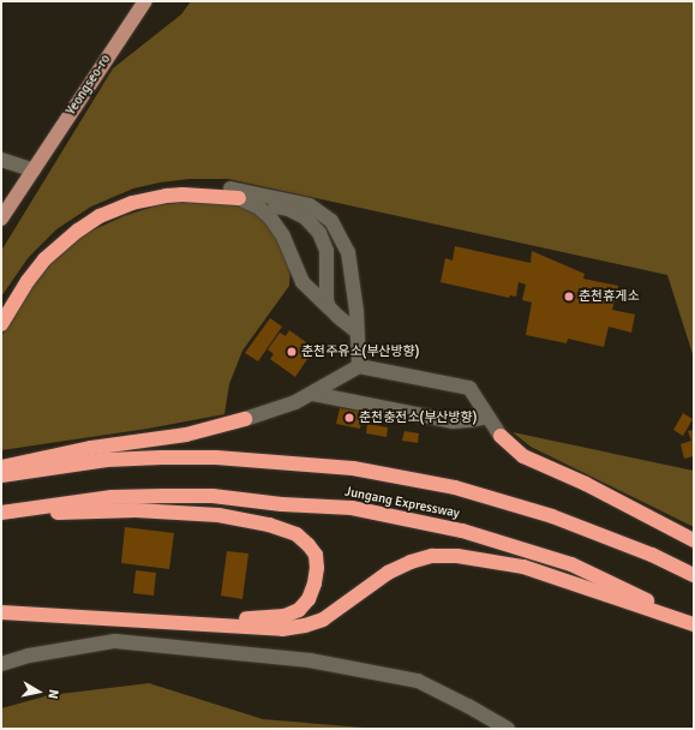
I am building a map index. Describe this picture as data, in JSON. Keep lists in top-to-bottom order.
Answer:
{
  "streets": {
    "highway": ["Jungang Expressway"],
    "main road": ["Yeongseo-ro"]
  },
  "places": ["춘천휴게소", "춘천주유소(부산방향)", "춘천충전소(부산방향)"],
  "north": "right"
}
